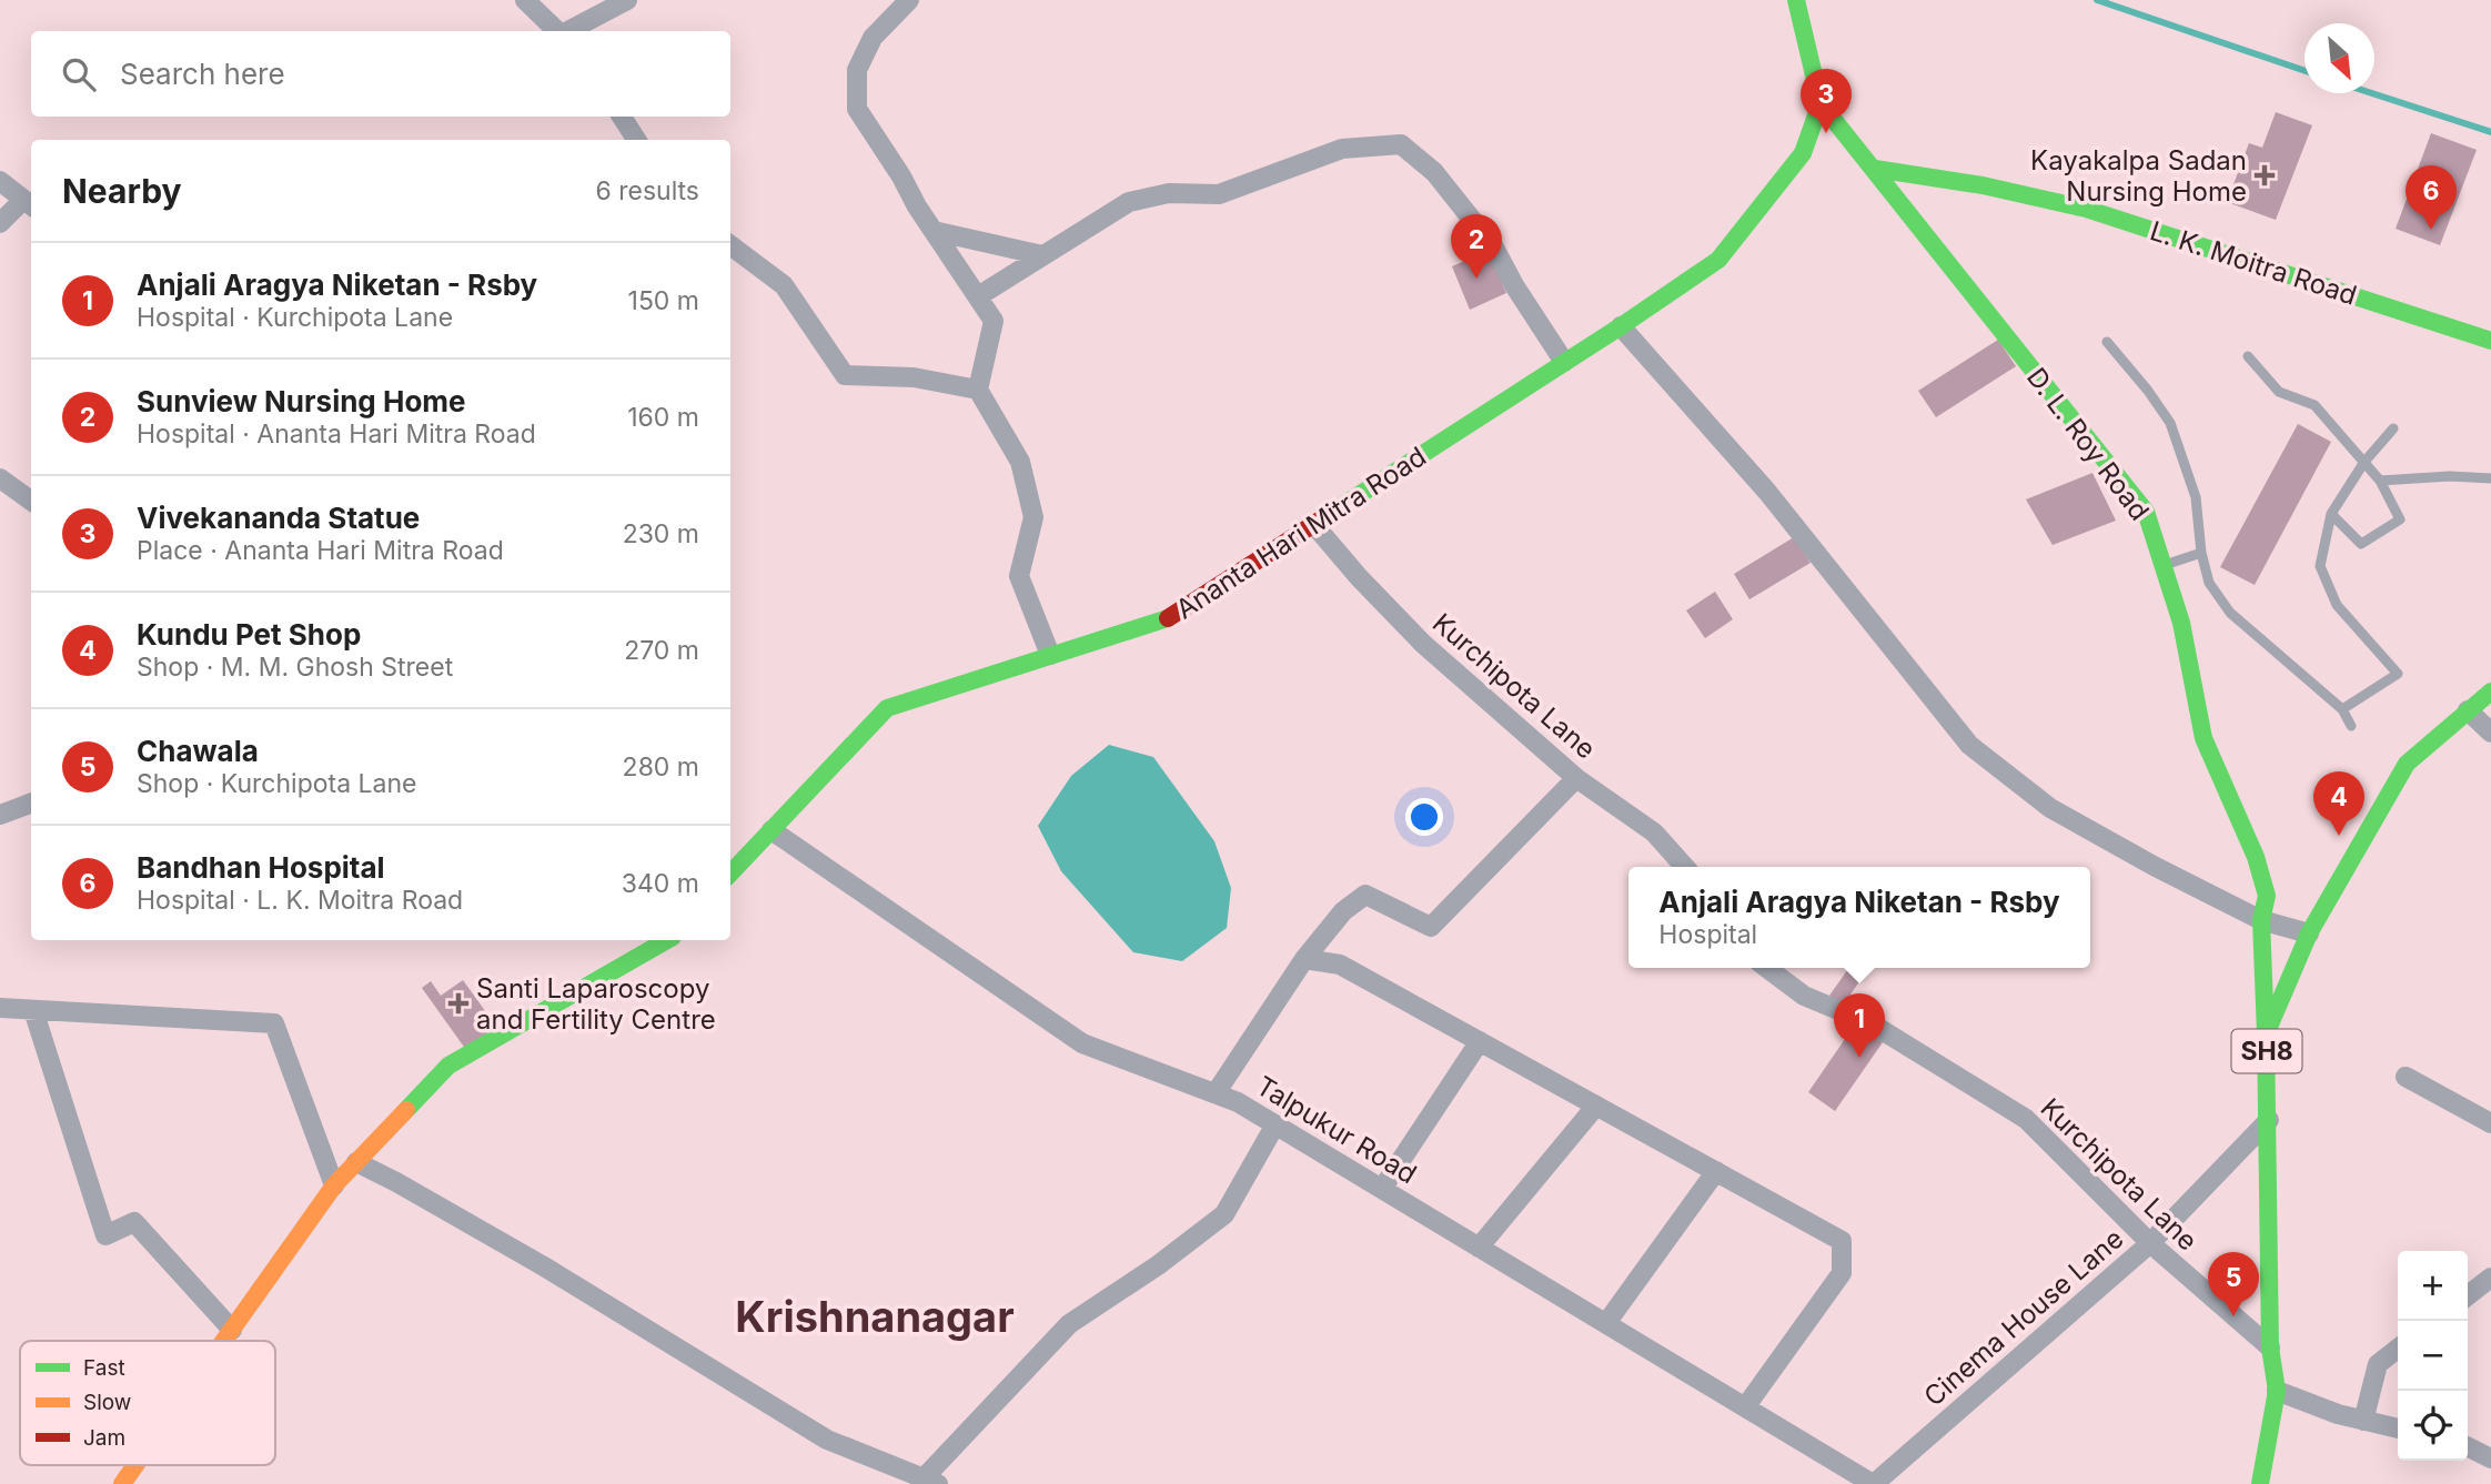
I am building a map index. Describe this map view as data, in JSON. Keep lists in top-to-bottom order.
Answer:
{
  "streets": {
    "main road": [
      "L. K. Moitra Road",
      "D. L. Roy Road",
      "Ananta Hari Mitra Road",
      "SH8"
    ],
    "street": ["Kurchipota Lane", "Talpukur Road", "Cinema House Lane"]
  },
  "crossings": [
    ["L. K. Moitra Road", "D. L. Roy Road"],
    ["D. L. Roy Road", "Ananta Hari Mitra Road"],
    ["D. L. Roy Road", "SH8"],
    ["Ananta Hari Mitra Road", "Kurchipota Lane"],
    ["Ananta Hari Mitra Road", "Talpukur Road"],
    ["Kurchipota Lane", "SH8"],
    ["Kurchipota Lane", "Cinema House Lane"],
    ["SH8", "Cinema House Lane"],
    ["Talpukur Road", "Cinema House Lane"]
  ],
  "districts": ["Krishnanagar"],
  "places": {
    "health": ["Kayakalpa Sadan Nursing Home", "Santi Laparoscopy and Fertility Centre"]
  },
  "legend": ["Fast", "Slow", "Jam"],
  "north": "bottom right",
  "page": {
    "search": "Search here",
    "pins": [
      "3",
      "6",
      "2",
      "4",
      "1",
      "5"
    ],
    "heading": ["Nearby", "6 results"],
    "list": [
      {
        "mark": "1",
        "name": "Anjali Aragya Niketan - Rsby",
        "note": "Hospital · Kurchipota Lane",
        "value": "150 m"
      },
      {
        "mark": "2",
        "name": "Sunview Nursing Home",
        "note": "Hospital · Ananta Hari Mitra Road",
        "value": "160 m"
      },
      {
        "mark": "3",
        "name": "Vivekananda Statue",
        "note": "Place · Ananta Hari Mitra Road",
        "value": "230 m"
      },
      {
        "mark": "4",
        "name": "Kundu Pet Shop",
        "note": "Shop · M. M. Ghosh Street",
        "value": "270 m"
      },
      {
        "mark": "5",
        "name": "Chawala",
        "note": "Shop · Kurchipota Lane",
        "value": "280 m"
      },
      {
        "mark": "6",
        "name": "Bandhan Hospital",
        "note": "Hospital · L. K. Moitra Road",
        "value": "340 m"
      }
    ],
    "popup": ["Anjali Aragya Niketan - Rsby", "Hospital"],
    "map_buttons": ["+", "−"]
  }
}
